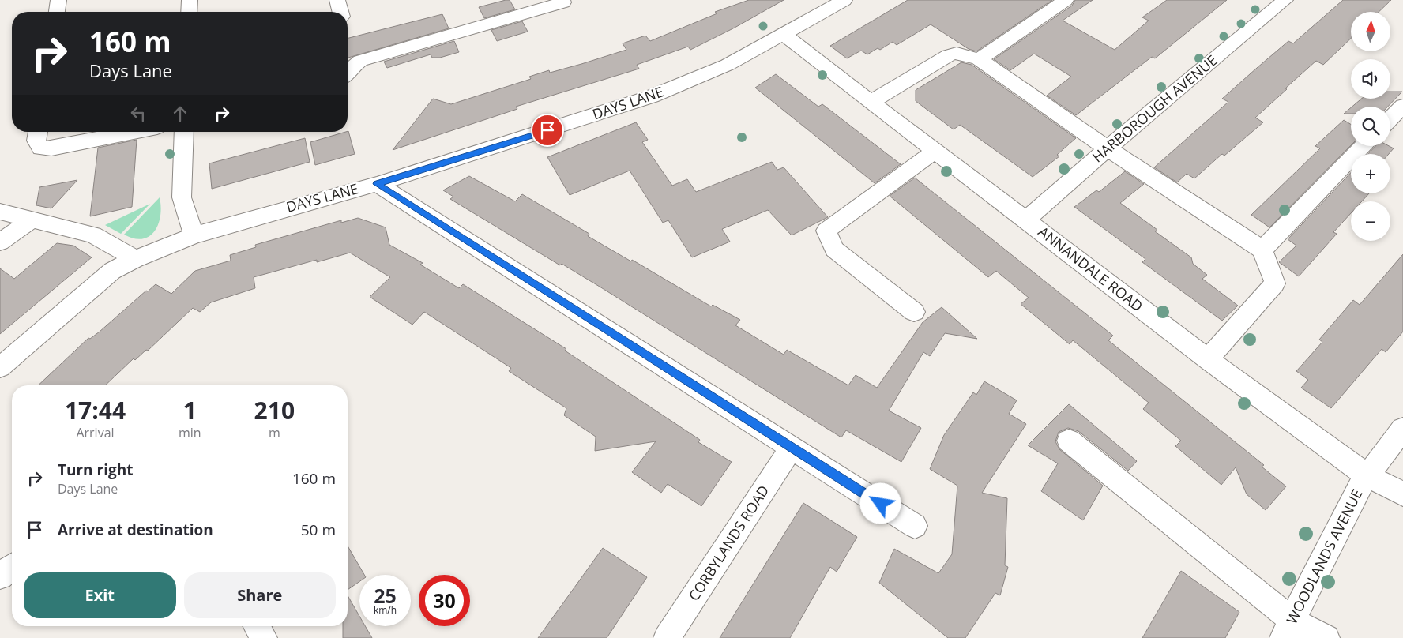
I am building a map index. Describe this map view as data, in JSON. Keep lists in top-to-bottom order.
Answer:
{
  "streets": {
    "street": [
      "DAYS LANE",
      "HARBOROUGH AVENUE",
      "ANNANDALE ROAD",
      "CORBYLANDS ROAD",
      "WOODLANDS AVENUE"
    ]
  },
  "crossings": [
    ["DAYS LANE", "ANNANDALE ROAD"],
    ["HARBOROUGH AVENUE", "ANNANDALE ROAD"],
    ["ANNANDALE ROAD", "WOODLANDS AVENUE"]
  ],
  "north": "top",
  "page": {
    "map_buttons": ["+", "−"],
    "turn": ["160 m", "Days Lane"],
    "eta": [
      "17:44",
      "Arrival",
      "1",
      "min",
      "210",
      "m"
    ],
    "list": [
      {
        "name": "Turn right",
        "note": "Days Lane",
        "value": "160 m"
      },
      {
        "name": "Arrive at destination",
        "value": "50 m"
      }
    ],
    "buttons": ["Exit", "Share"],
    "speed": "25 km/h",
    "limit": "30"
  }
}
